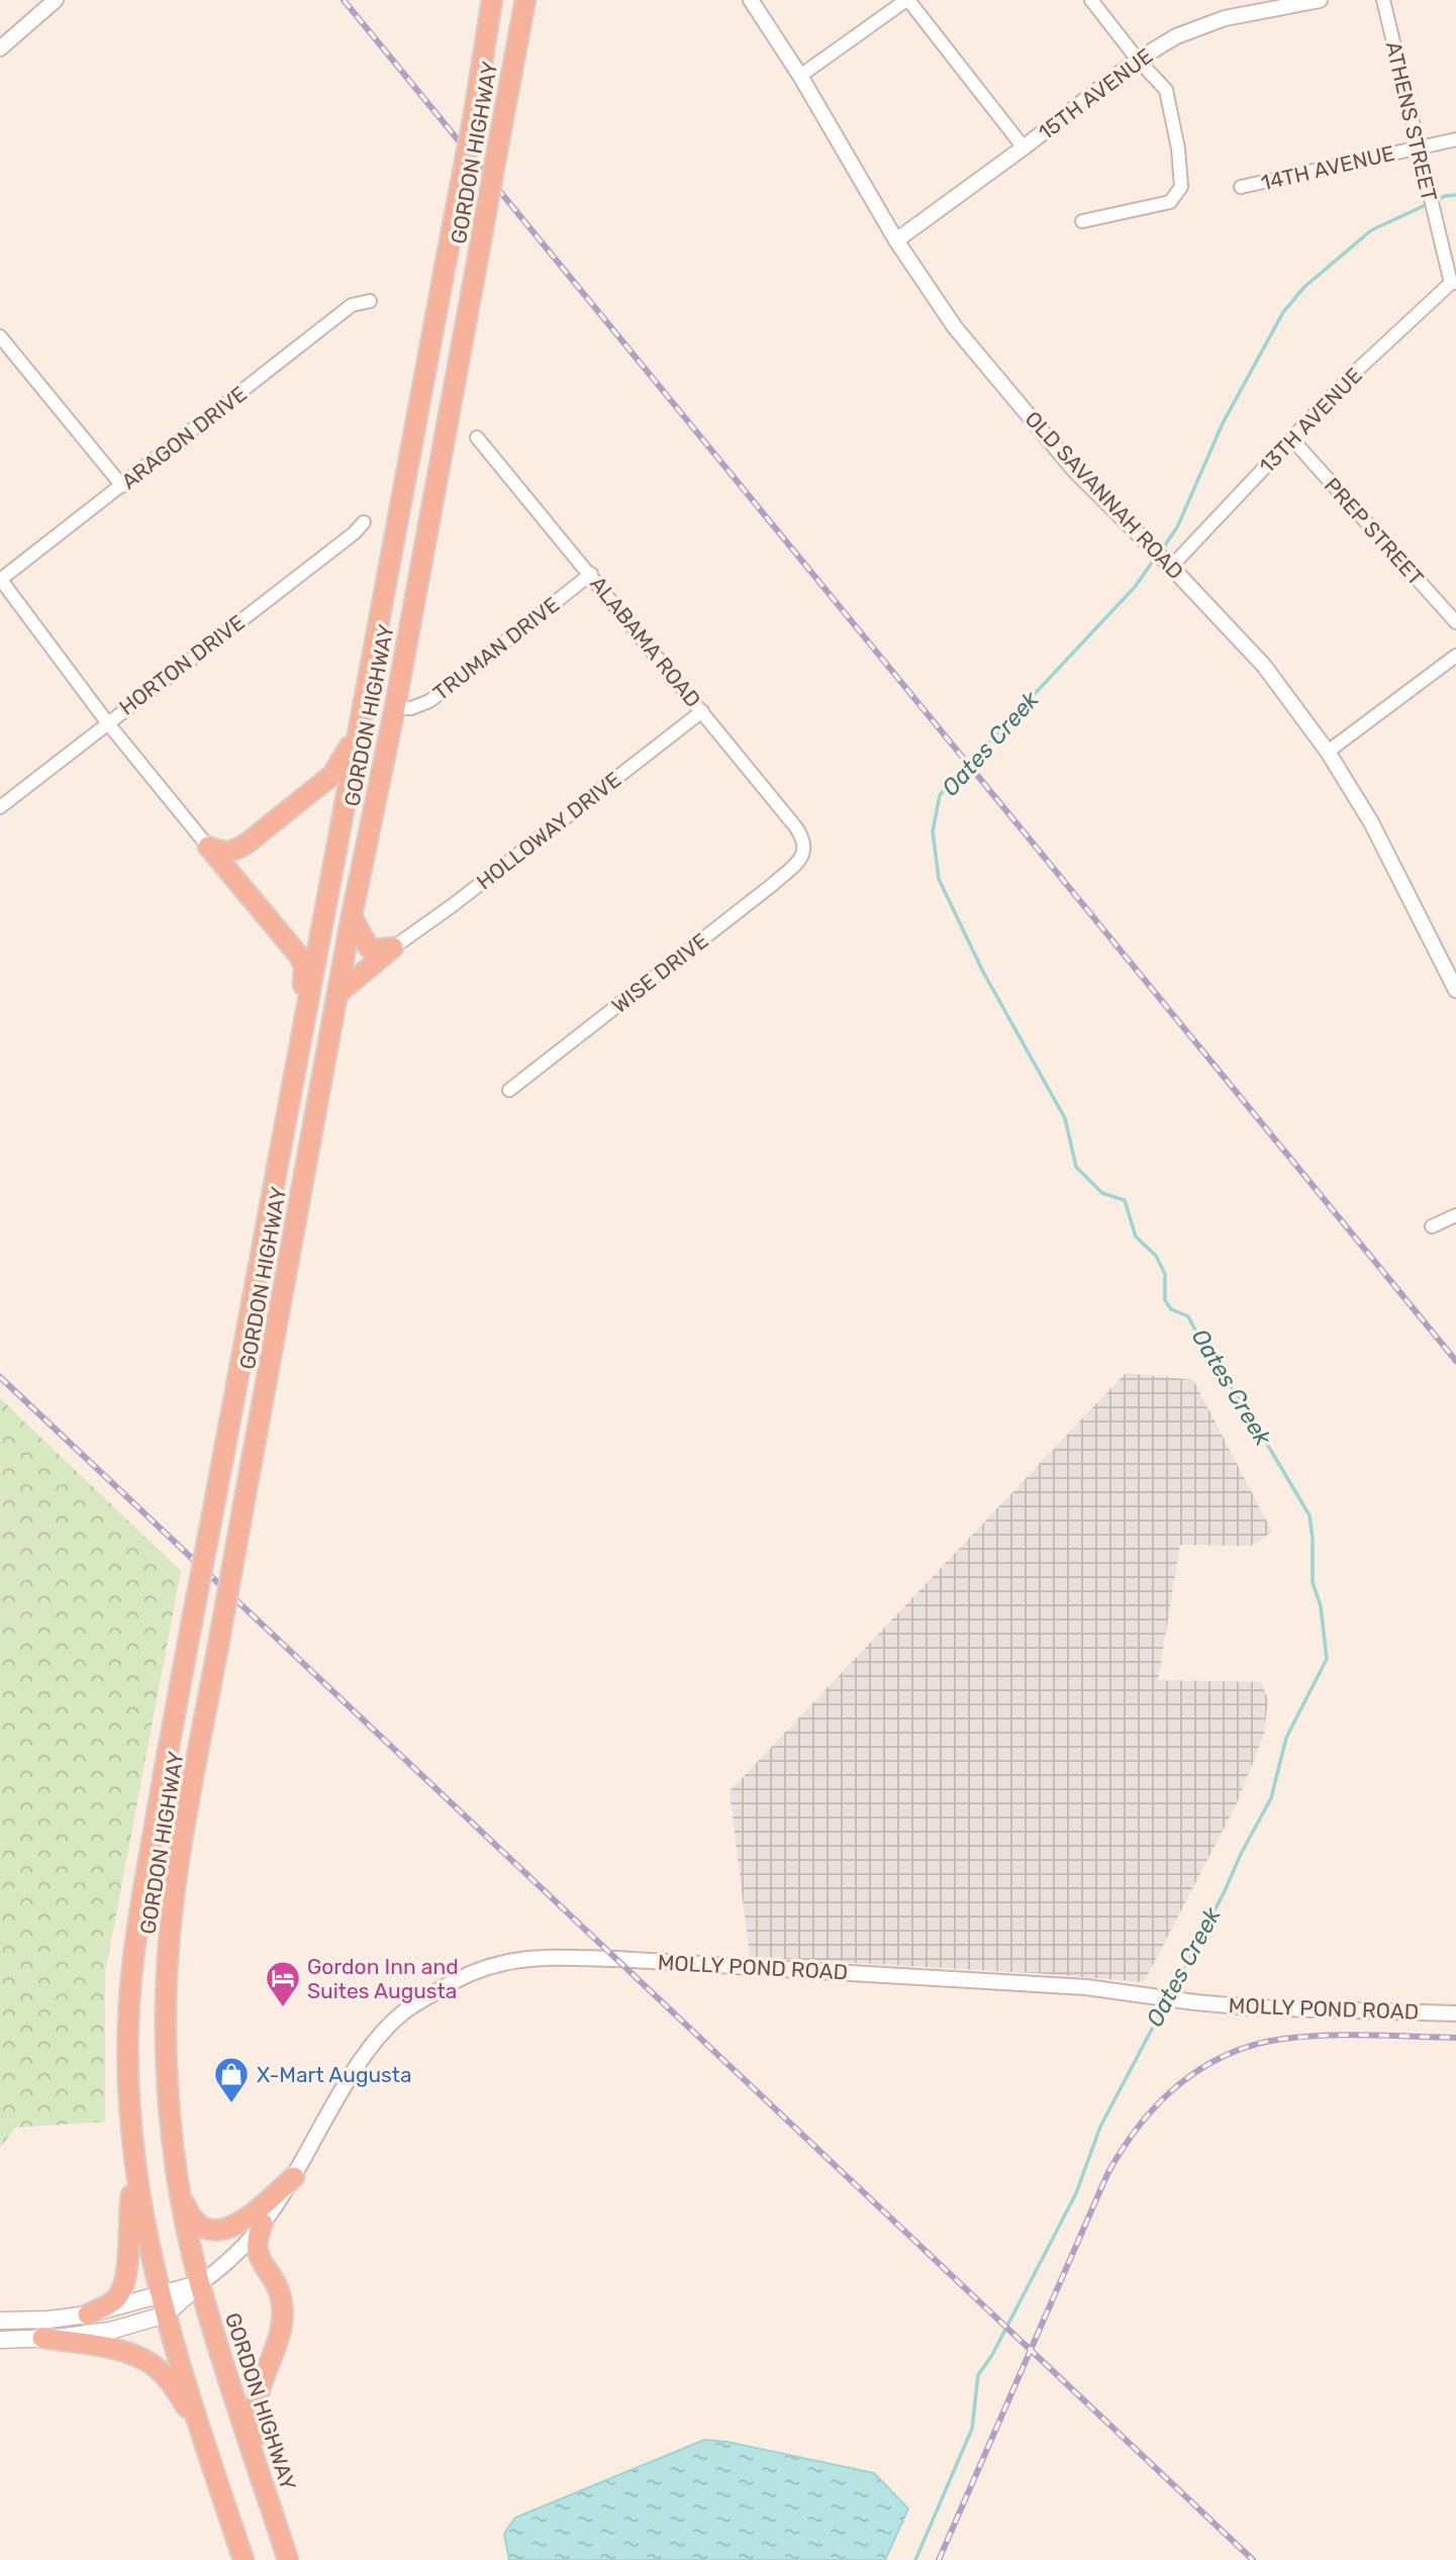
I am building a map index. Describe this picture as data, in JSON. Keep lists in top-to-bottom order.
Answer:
{
  "streets": {
    "highway": ["GORDON HIGHWAY"],
    "street": [
      "15TH AVENUE",
      "ATHENS STREET",
      "14TH AVENUE",
      "13TH AVENUE",
      "ARAGON DRIVE",
      "OLD SAVANNAH ROAD",
      "PREP STREET",
      "ALABAMA ROAD",
      "TRUMAN DRIVE",
      "HORTON DRIVE",
      "HOLLOWAY DRIVE",
      "WISE DRIVE",
      "MOLLY POND ROAD"
    ]
  },
  "crossings": [
    ["15TH AVENUE", "OLD SAVANNAH ROAD"],
    ["ATHENS STREET", "14TH AVENUE"],
    ["ATHENS STREET", "13TH AVENUE"],
    ["GORDON HIGHWAY", "TRUMAN DRIVE"],
    ["GORDON HIGHWAY", "MOLLY POND ROAD"],
    ["13TH AVENUE", "OLD SAVANNAH ROAD"],
    ["13TH AVENUE", "PREP STREET"],
    ["ALABAMA ROAD", "TRUMAN DRIVE"],
    ["ALABAMA ROAD", "HOLLOWAY DRIVE"],
    ["ALABAMA ROAD", "WISE DRIVE"]
  ],
  "water": ["Oates Creek"],
  "places": {
    "hotel": ["Gordon Inn and Suites Augusta"],
    "shop": ["X-Mart Augusta"]
  }
}
